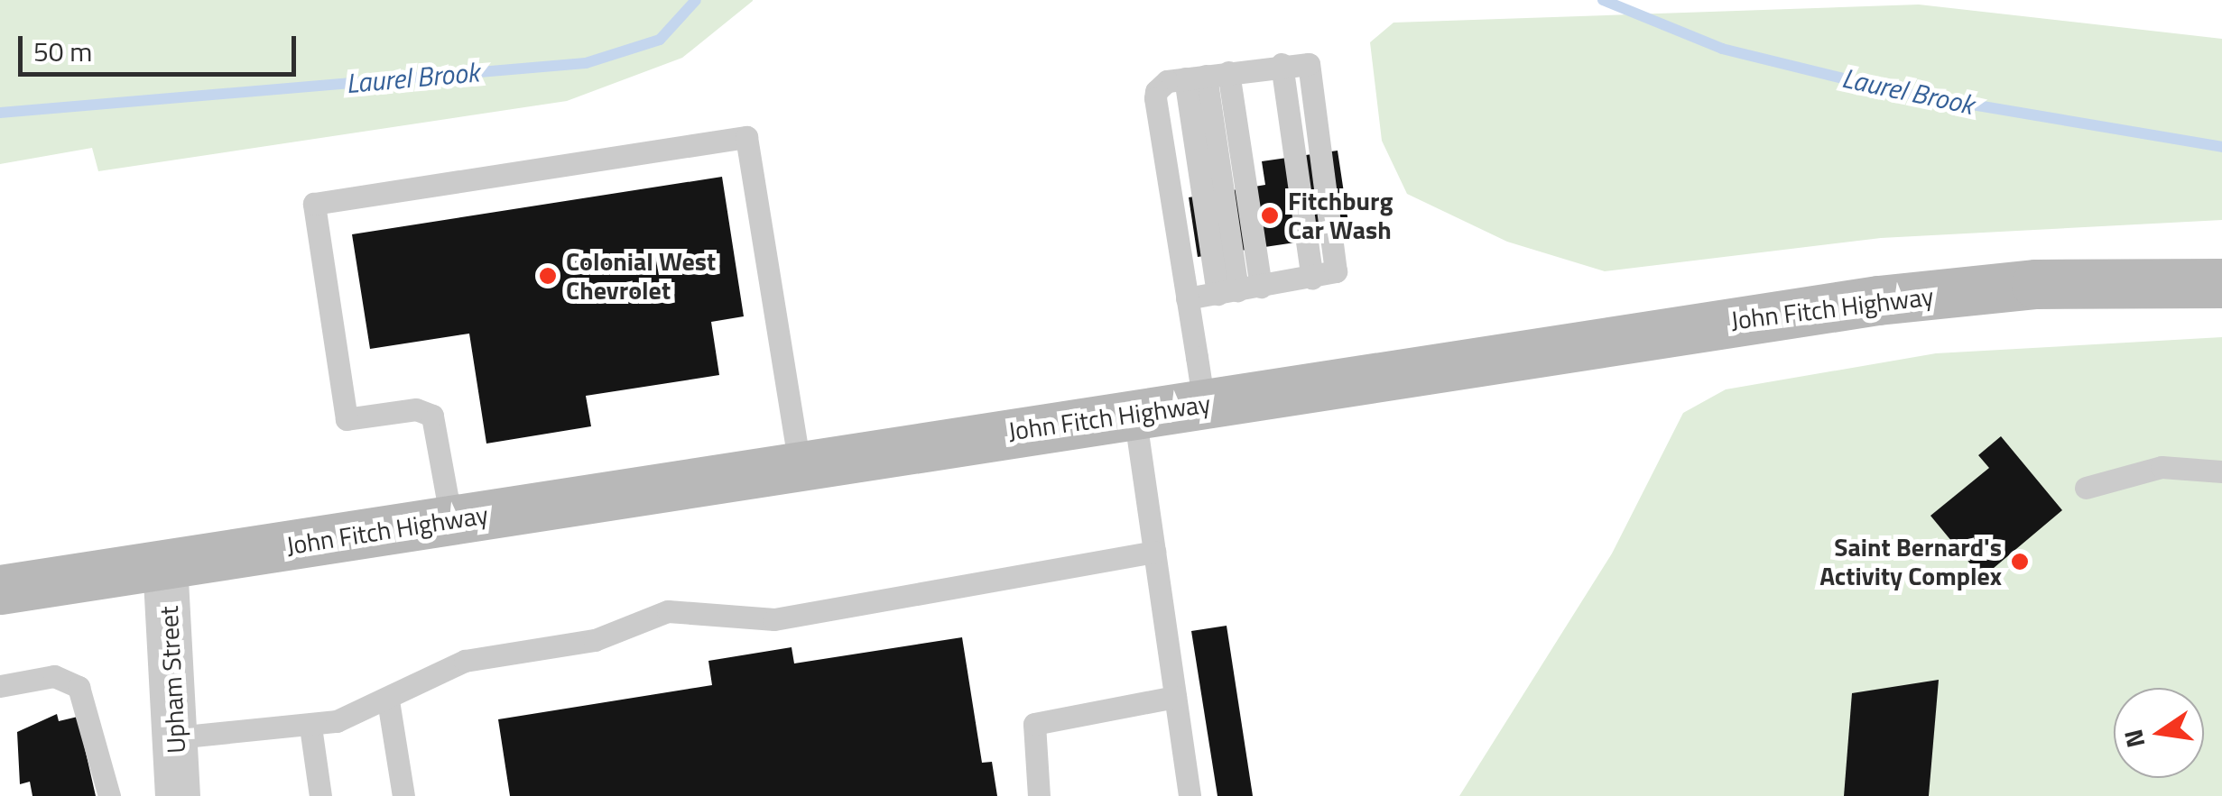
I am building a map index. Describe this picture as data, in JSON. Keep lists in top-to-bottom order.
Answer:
{
  "streets": {
    "main road": ["John Fitch Highway"],
    "street": ["Upham Street"]
  },
  "crossings": [
    ["John Fitch Highway", "Upham Street"]
  ],
  "water": ["Laurel Brook"],
  "places": ["Fitchburg Car Wash", "Colonial West Chevrolet", "Saint Bernard's Activity Complex"],
  "scale_bar": "50 m",
  "north": "left"
}
